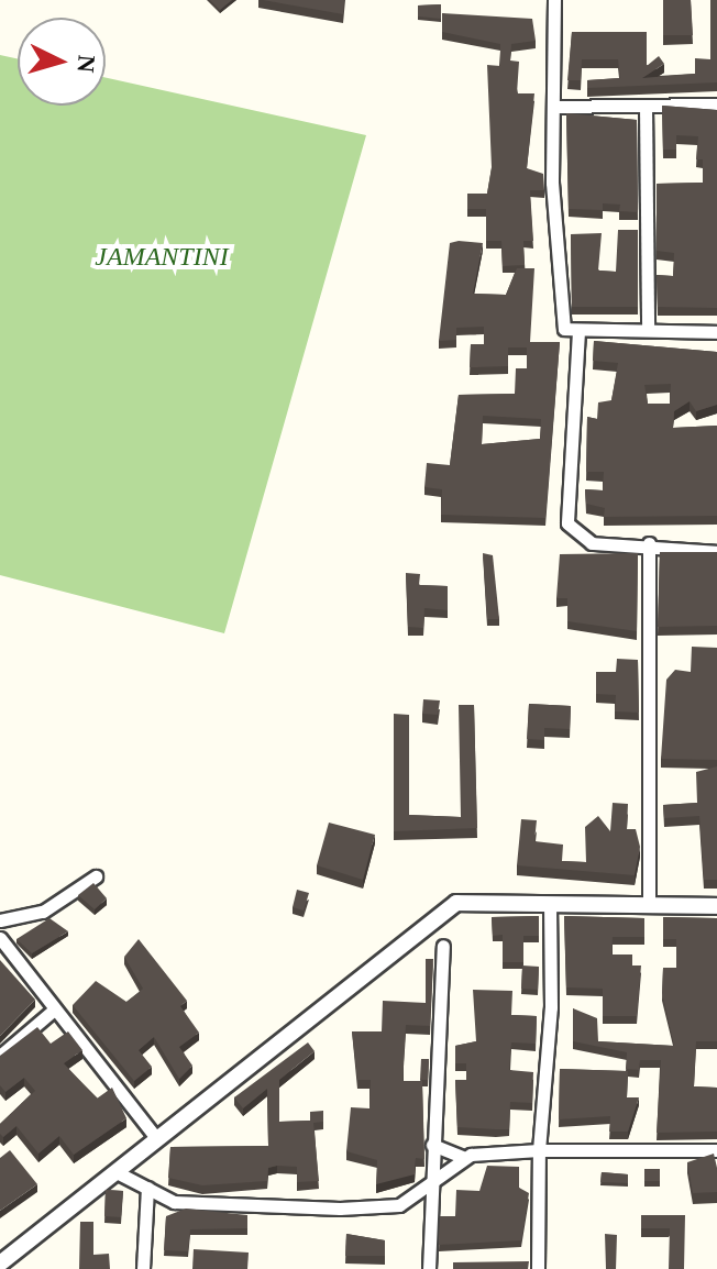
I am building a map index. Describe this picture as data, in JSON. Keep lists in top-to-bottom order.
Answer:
{
  "parks": ["JAMANTINI"],
  "north": "right"
}
